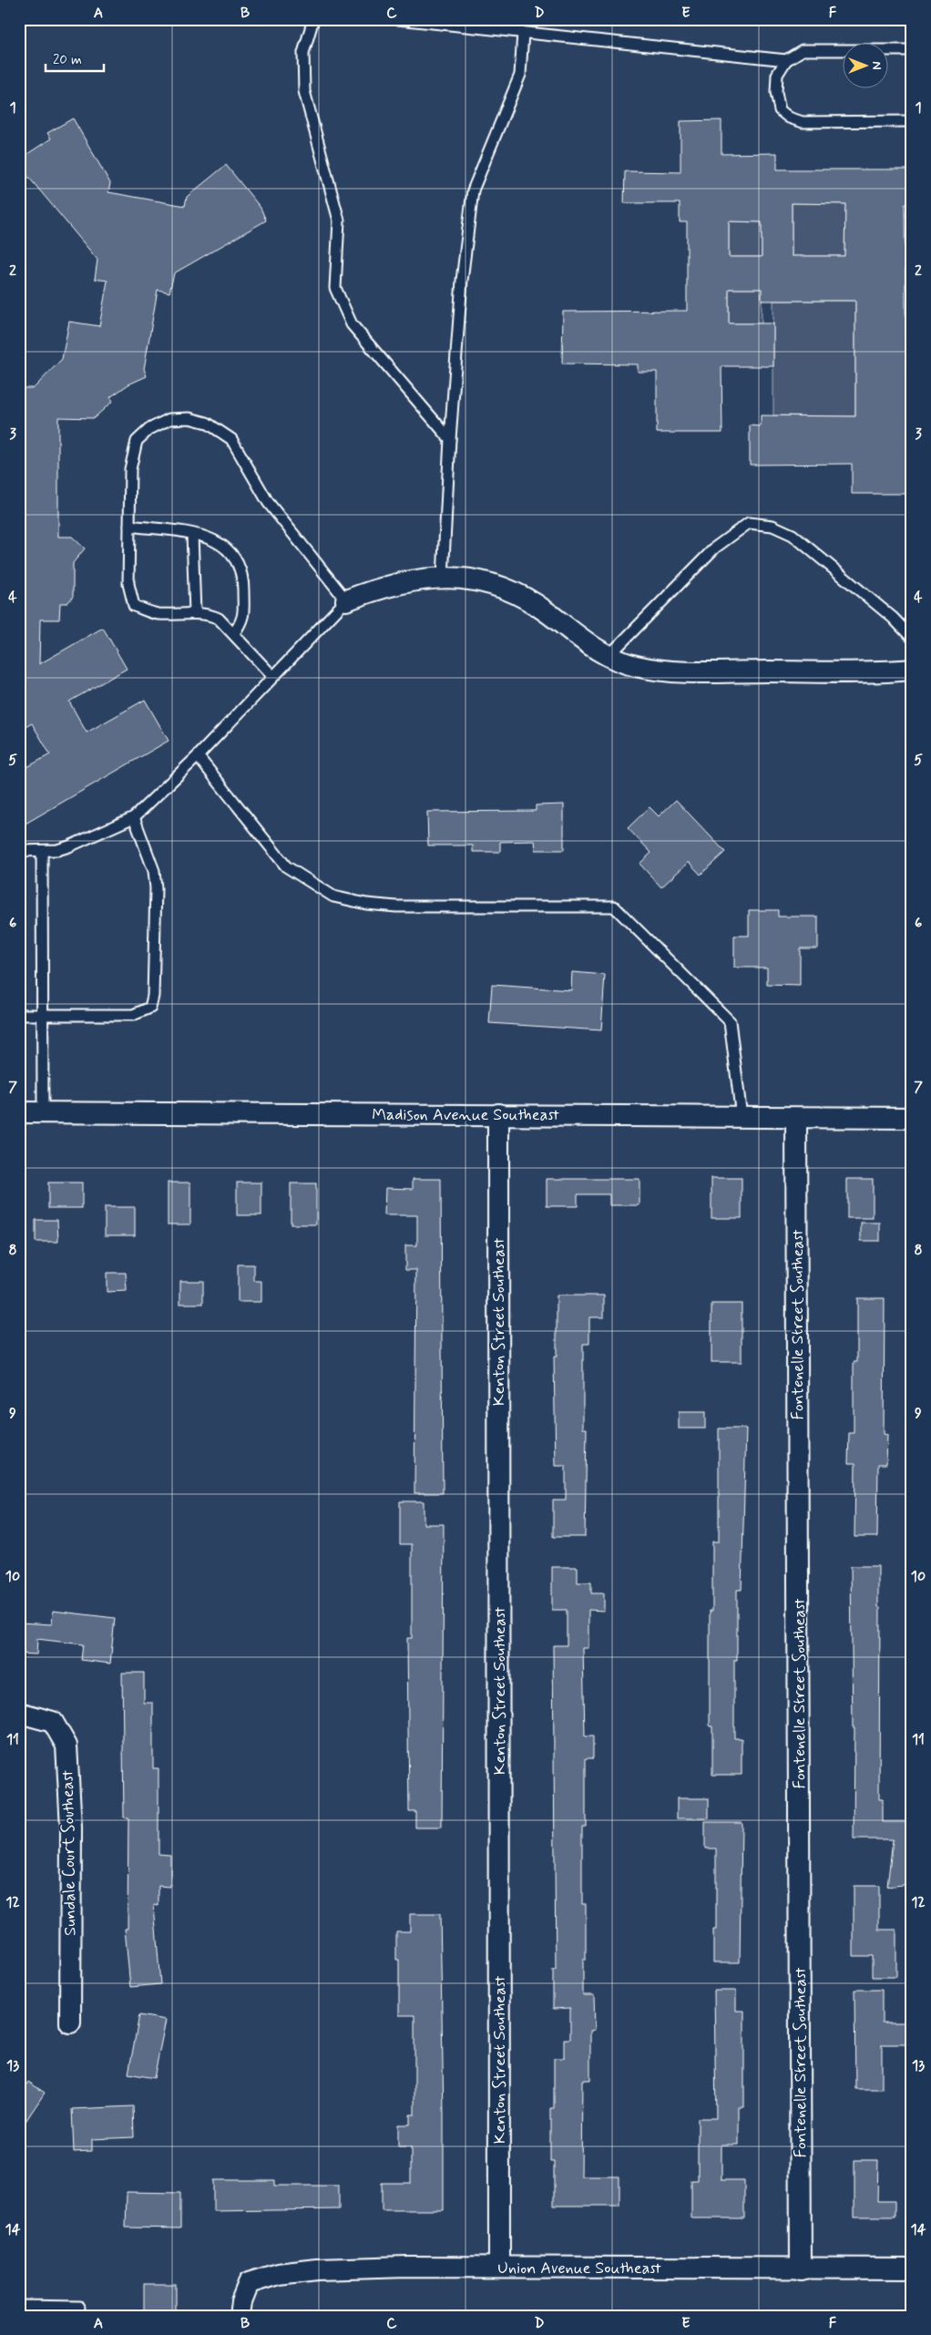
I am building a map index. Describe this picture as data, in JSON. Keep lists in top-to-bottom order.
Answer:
{
  "streets": {
    "street": [
      "Madison Avenue Southeast",
      "Kenton Street Southeast",
      "Fontenelle Street Southeast",
      "Sundale Court Southeast",
      "Union Avenue Southeast"
    ]
  },
  "crossings": [
    ["Madison Avenue Southeast", "Kenton Street Southeast"],
    ["Madison Avenue Southeast", "Fontenelle Street Southeast"],
    ["Kenton Street Southeast", "Union Avenue Southeast"],
    ["Fontenelle Street Southeast", "Union Avenue Southeast"]
  ],
  "scale_bar": "20 m",
  "north": "right",
  "grid": {
    "columns": [
      "A",
      "B",
      "C",
      "D",
      "E",
      "F"
    ],
    "rows": [
      "1",
      "2",
      "3",
      "4",
      "5",
      "6",
      "7",
      "8",
      "9",
      "10",
      "11",
      "12",
      "13",
      "14"
    ]
  }
}
